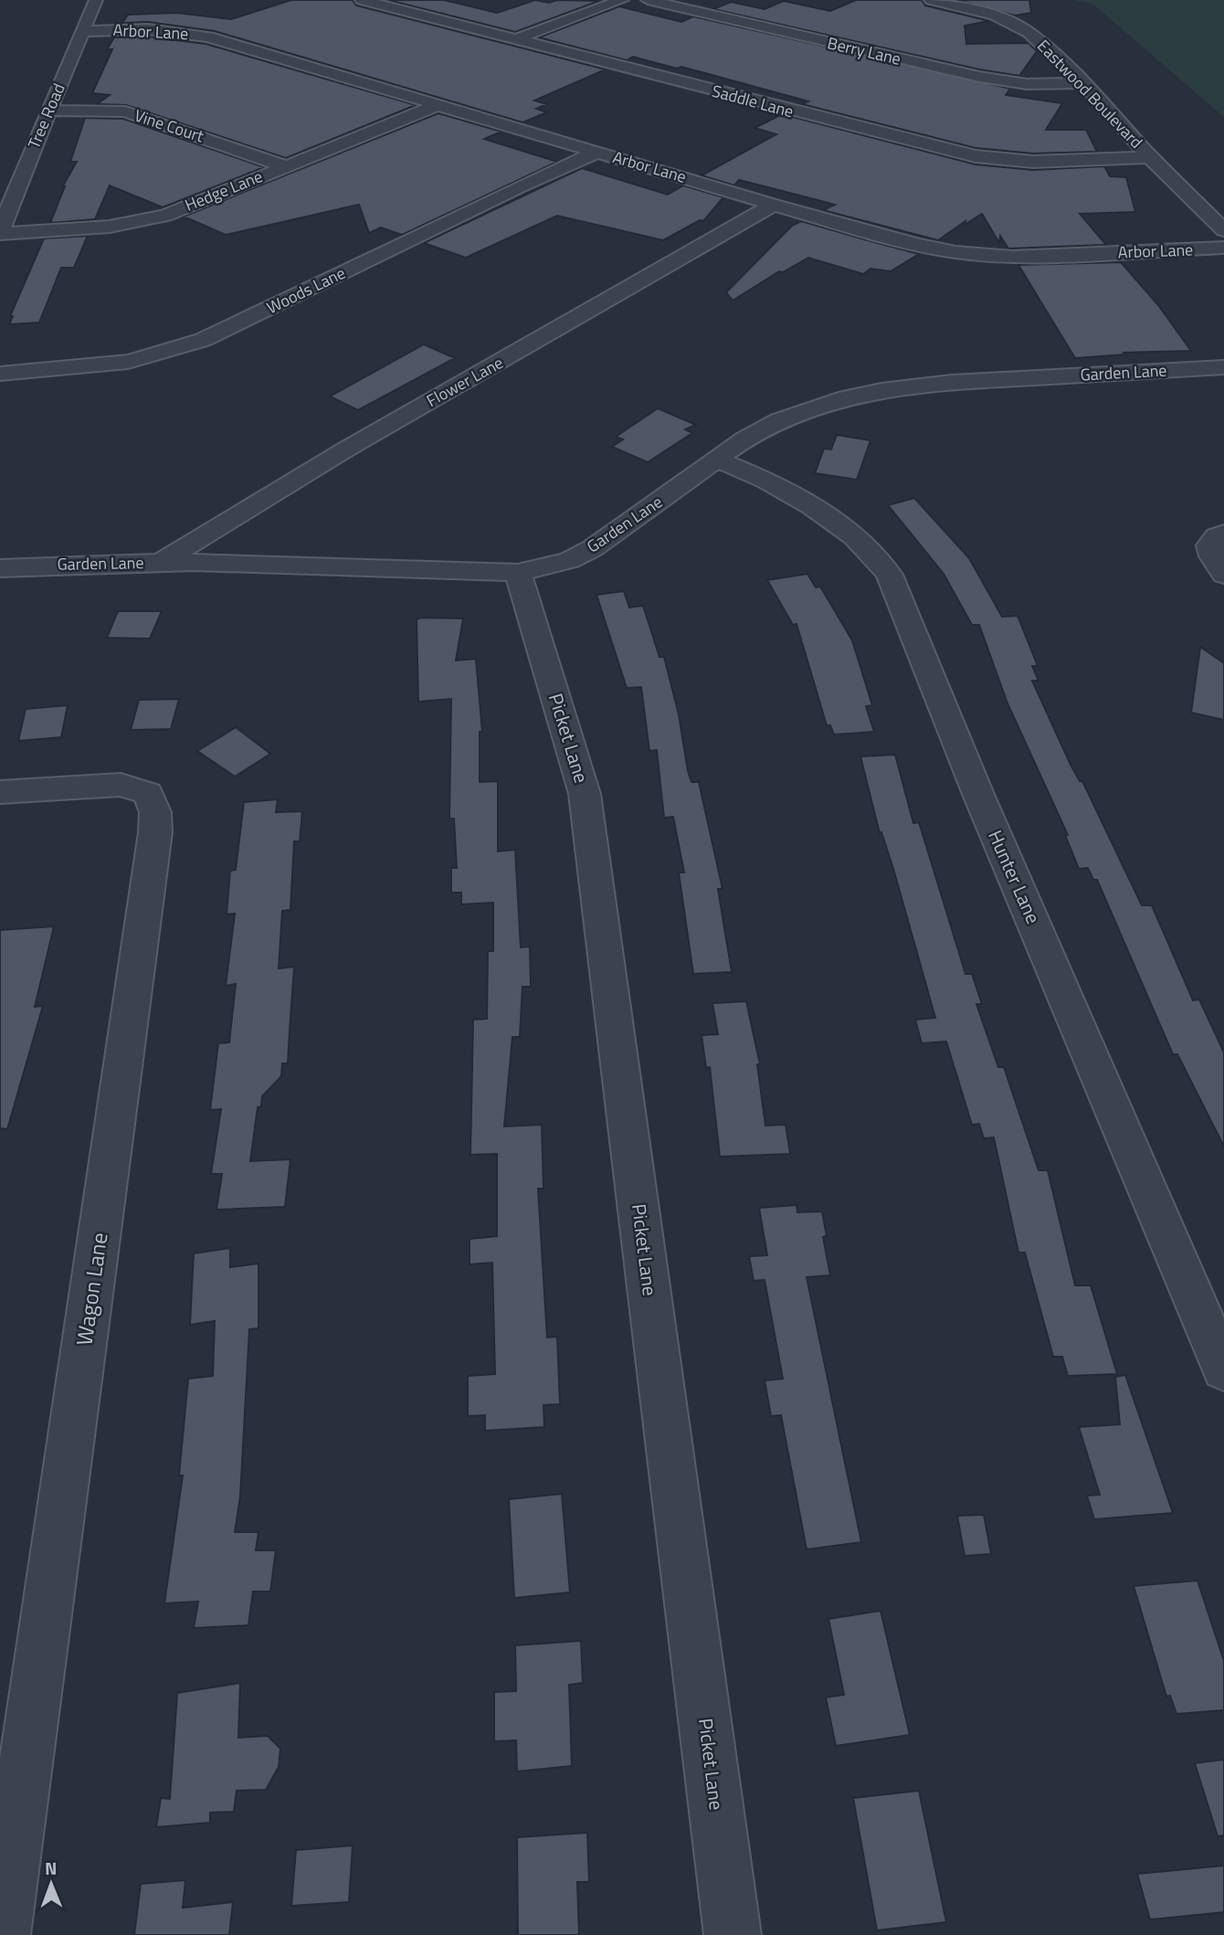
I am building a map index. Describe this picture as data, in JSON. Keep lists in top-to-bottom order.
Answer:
{
  "streets": {
    "street": [
      "Arbor Lane",
      "Berry Lane",
      "Eastwood Boulevard",
      "Saddle Lane",
      "Tree Road",
      "Vine Court",
      "Hedge Lane",
      "Woods Lane",
      "Garden Lane",
      "Flower Lane",
      "Picket Lane",
      "Hunter Lane",
      "Wagon Lane"
    ]
  },
  "crossings": [
    ["Arbor Lane", "Tree Road"],
    ["Arbor Lane", "Hedge Lane"],
    ["Arbor Lane", "Woods Lane"],
    ["Arbor Lane", "Flower Lane"],
    ["Berry Lane", "Eastwood Boulevard"],
    ["Eastwood Boulevard", "Saddle Lane"],
    ["Tree Road", "Vine Court"],
    ["Tree Road", "Hedge Lane"],
    ["Vine Court", "Hedge Lane"],
    ["Garden Lane", "Flower Lane"],
    ["Garden Lane", "Picket Lane"],
    ["Garden Lane", "Hunter Lane"]
  ],
  "north": "top"
}
